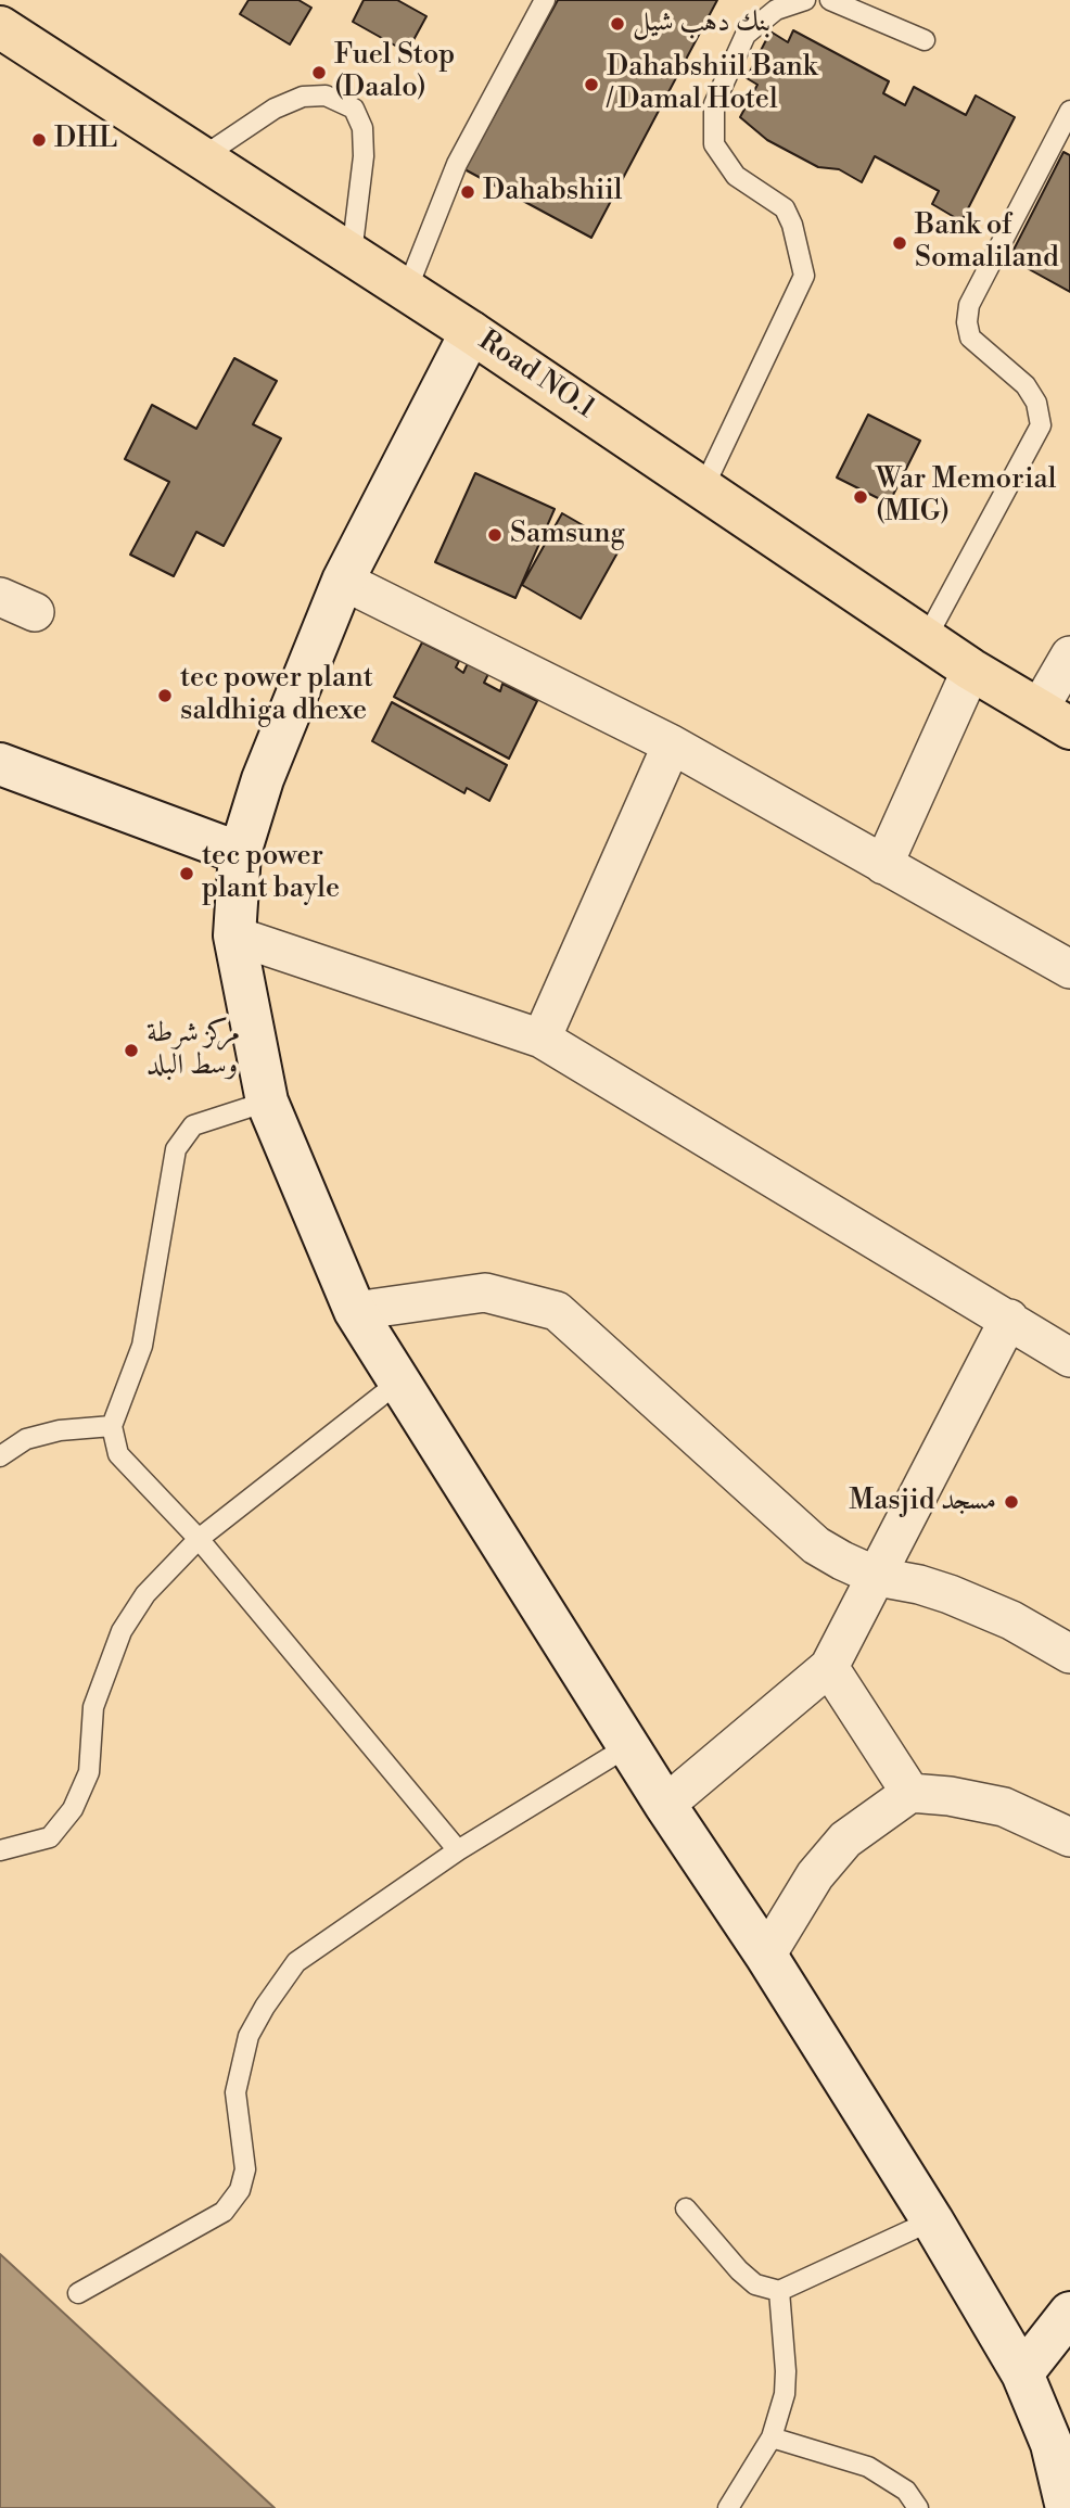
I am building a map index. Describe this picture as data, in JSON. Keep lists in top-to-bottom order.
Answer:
{
  "streets": {
    "highway": ["Road NO.1"]
  },
  "places": [
    "بنك دهب شيل",
    "Fuel Stop (Daalo)",
    "Dahabshiil Bank / Damal Hotel",
    "DHL",
    "Dahabshiil",
    "Bank of Somaliland",
    "War Memorial (MIG)",
    "Samsung",
    "tec power plant saldhiga dhexe",
    "tec power plant bayle",
    "مركز شرطة وسط البلد",
    "Masjid مسجد"
  ]
}
